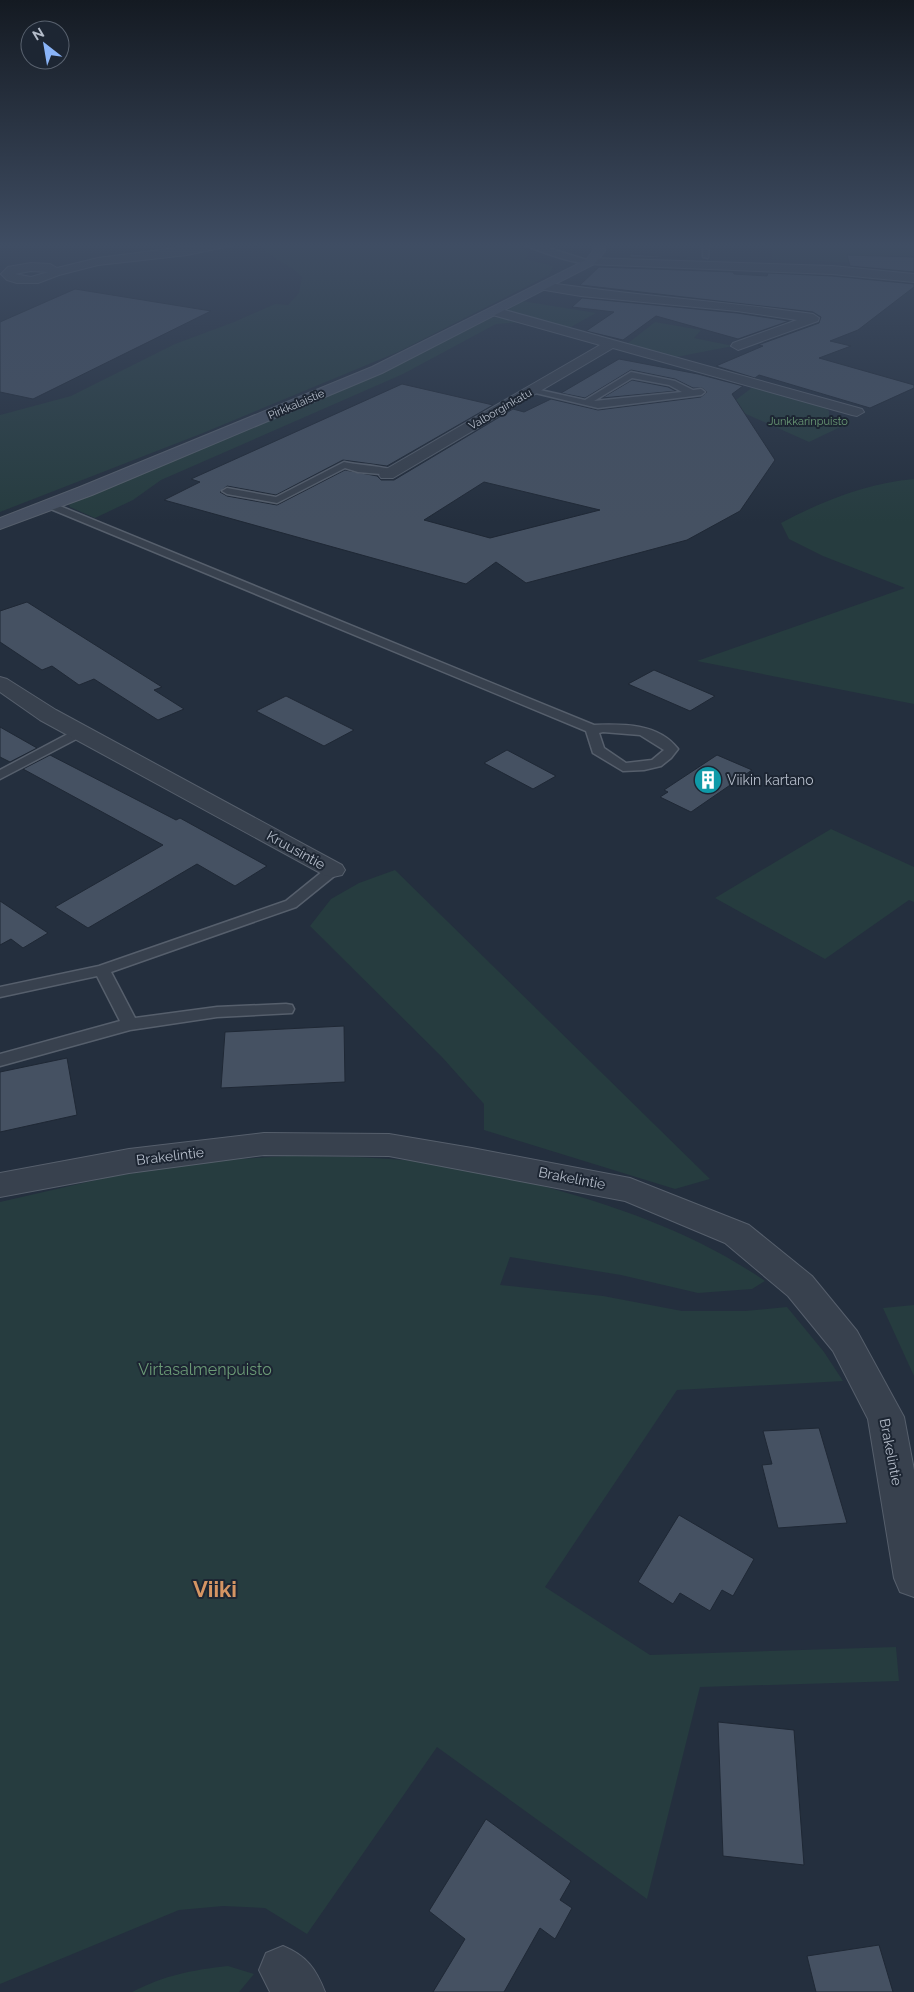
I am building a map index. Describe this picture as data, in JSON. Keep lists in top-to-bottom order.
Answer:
{
  "streets": {
    "street": [
      "Pirkkalaistie",
      "Valborginkatu",
      "Kruusintie",
      "Brakelintie"
    ]
  },
  "districts": ["Viiki"],
  "parks": ["Junkkarinpuisto", "Virtasalmenpuisto"],
  "places": {
    "building": ["Viikin kartano"]
  },
  "north": "top left"
}
